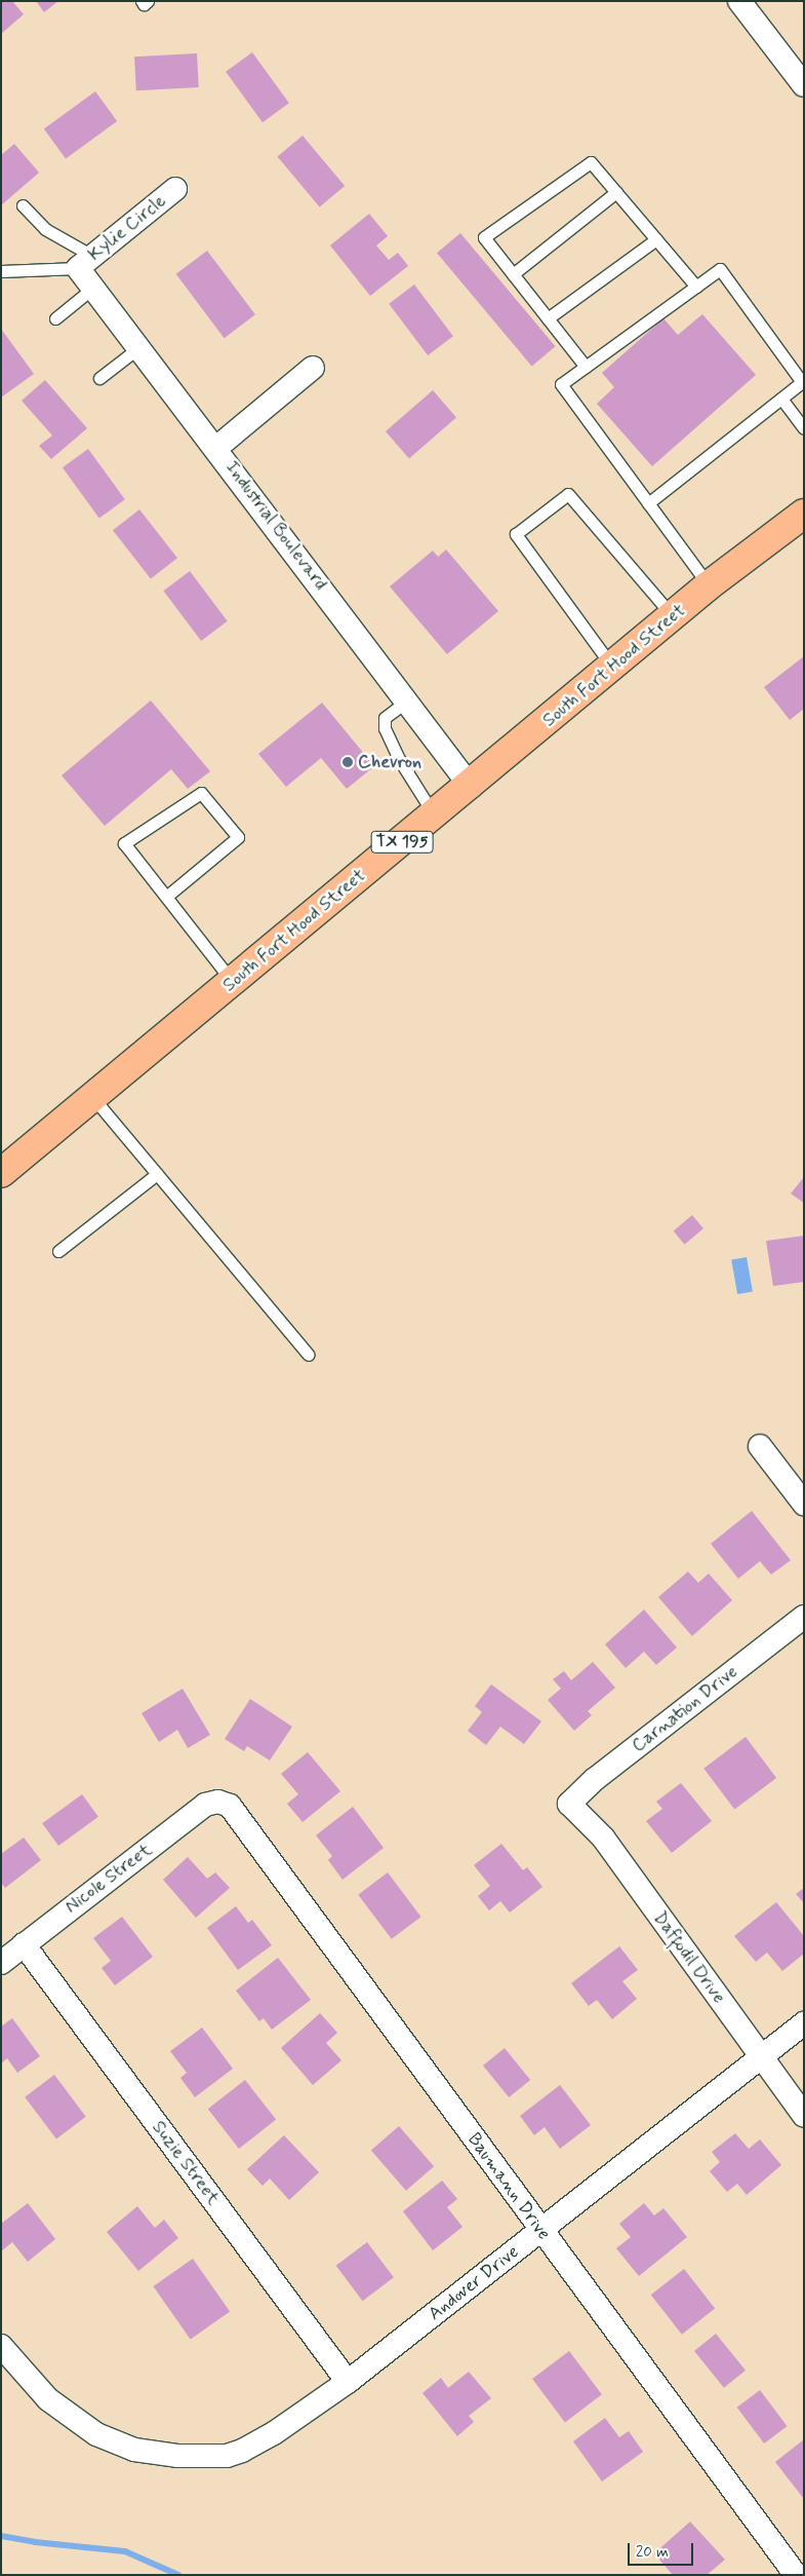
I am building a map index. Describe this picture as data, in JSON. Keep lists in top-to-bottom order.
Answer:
{
  "streets": {
    "highway": ["South Fort Hood Street", "TX 195"],
    "street": [
      "Kylie Circle",
      "Industrial Boulevard",
      "Carnation Drive",
      "Nicole Street",
      "Daffodil Drive",
      "Suzie Street",
      "Baumann Drive",
      "Andover Drive"
    ]
  },
  "crossings": [
    ["Kylie Circle", "Industrial Boulevard"],
    ["Industrial Boulevard", "South Fort Hood Street"],
    ["Carnation Drive", "Daffodil Drive"],
    ["Nicole Street", "Suzie Street"],
    ["Nicole Street", "Baumann Drive"],
    ["Daffodil Drive", "Andover Drive"],
    ["Suzie Street", "Andover Drive"],
    ["Baumann Drive", "Andover Drive"]
  ],
  "places": ["Chevron"],
  "scale_bar": "20 m"
}
